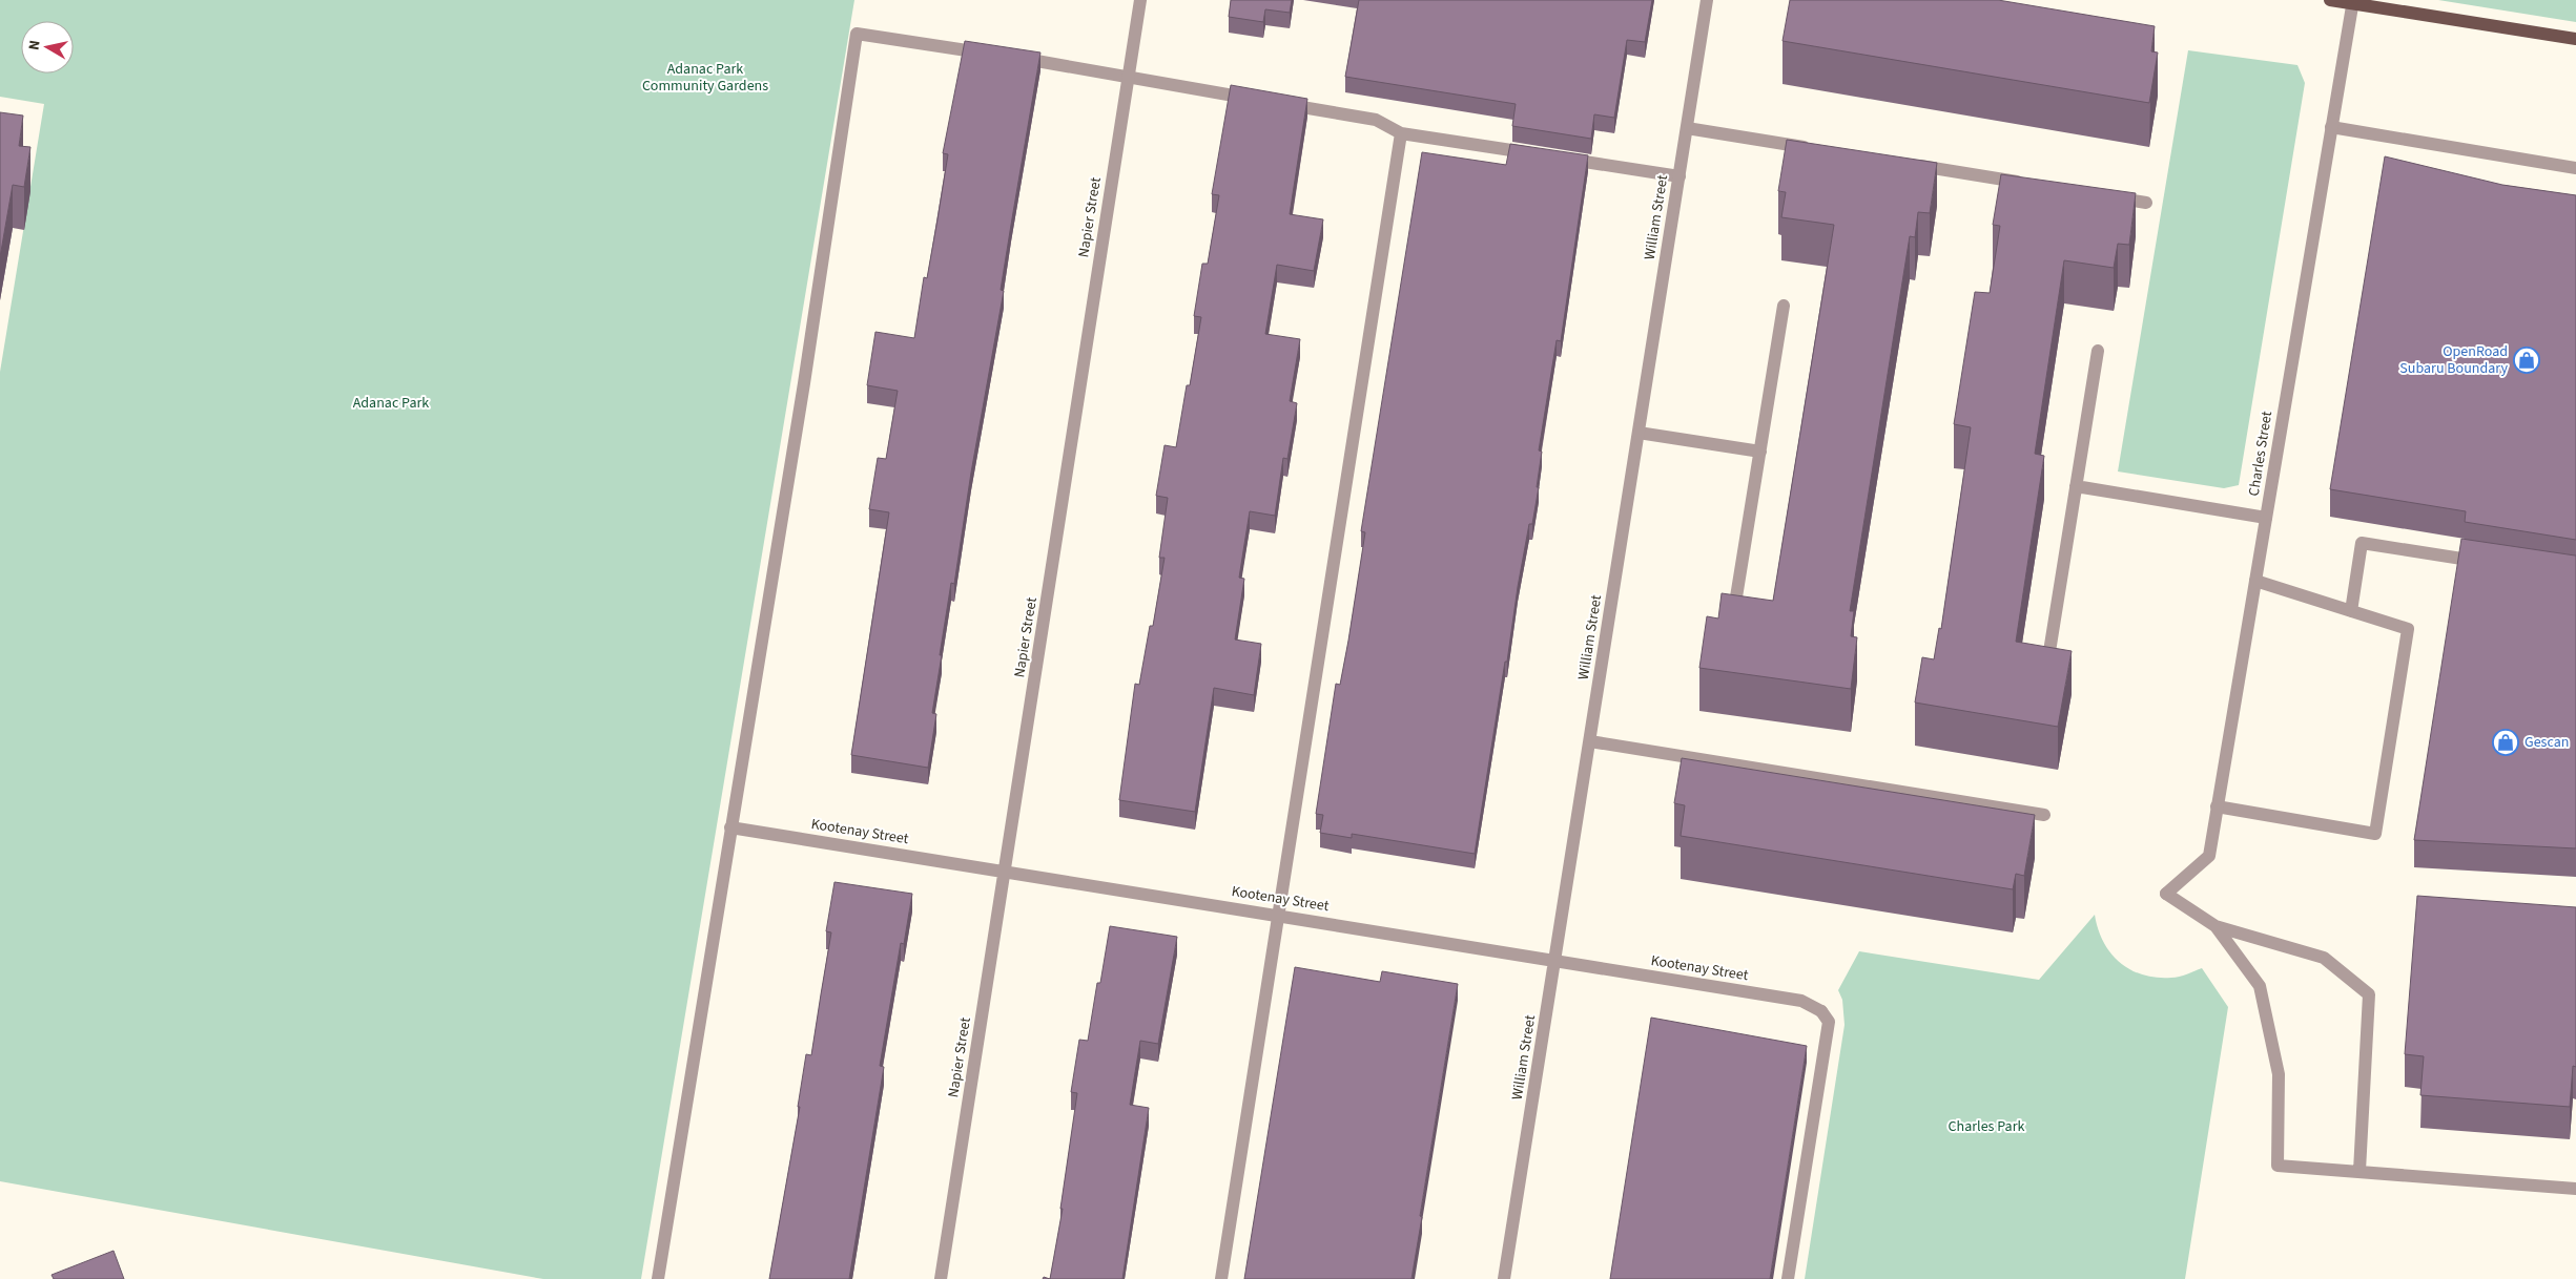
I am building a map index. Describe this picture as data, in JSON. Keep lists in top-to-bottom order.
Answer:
{
  "streets": {
    "street": [
      "Napier Street",
      "William Street",
      "Charles Street",
      "Kootenay Street"
    ]
  },
  "crossings": [
    ["Napier Street", "Kootenay Street"],
    ["William Street", "Kootenay Street"]
  ],
  "parks": ["Adanac Park Community Gardens", "Adanac Park", "Charles Park"],
  "places": {
    "shop": ["OpenRoad Subaru Boundary", "Gescan"]
  },
  "north": "left"
}
